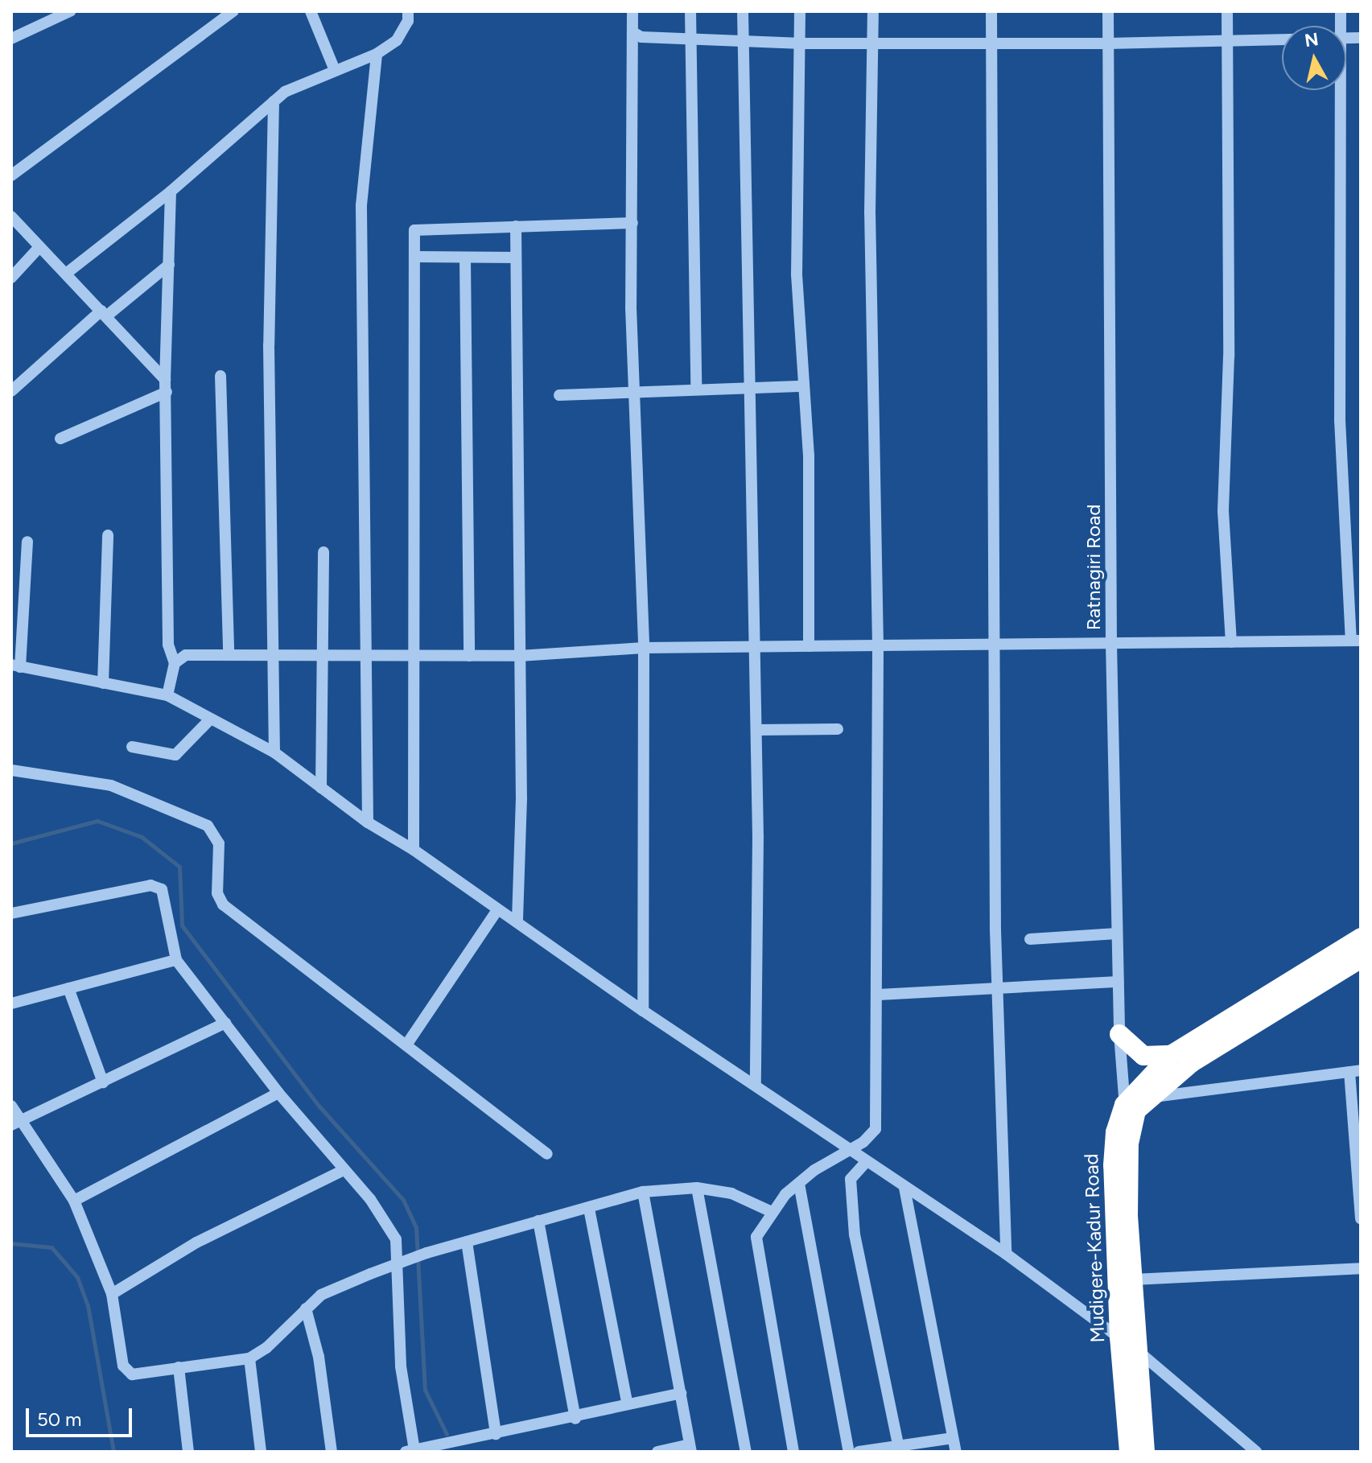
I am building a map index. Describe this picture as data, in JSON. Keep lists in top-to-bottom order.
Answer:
{
  "streets": {
    "highway": ["Mudigere-Kadur Road"],
    "street": ["Ratnagiri Road"]
  },
  "crossings": [
    ["Ratnagiri Road", "Mudigere-Kadur Road"]
  ],
  "scale_bar": "50 m",
  "north": "top"
}
